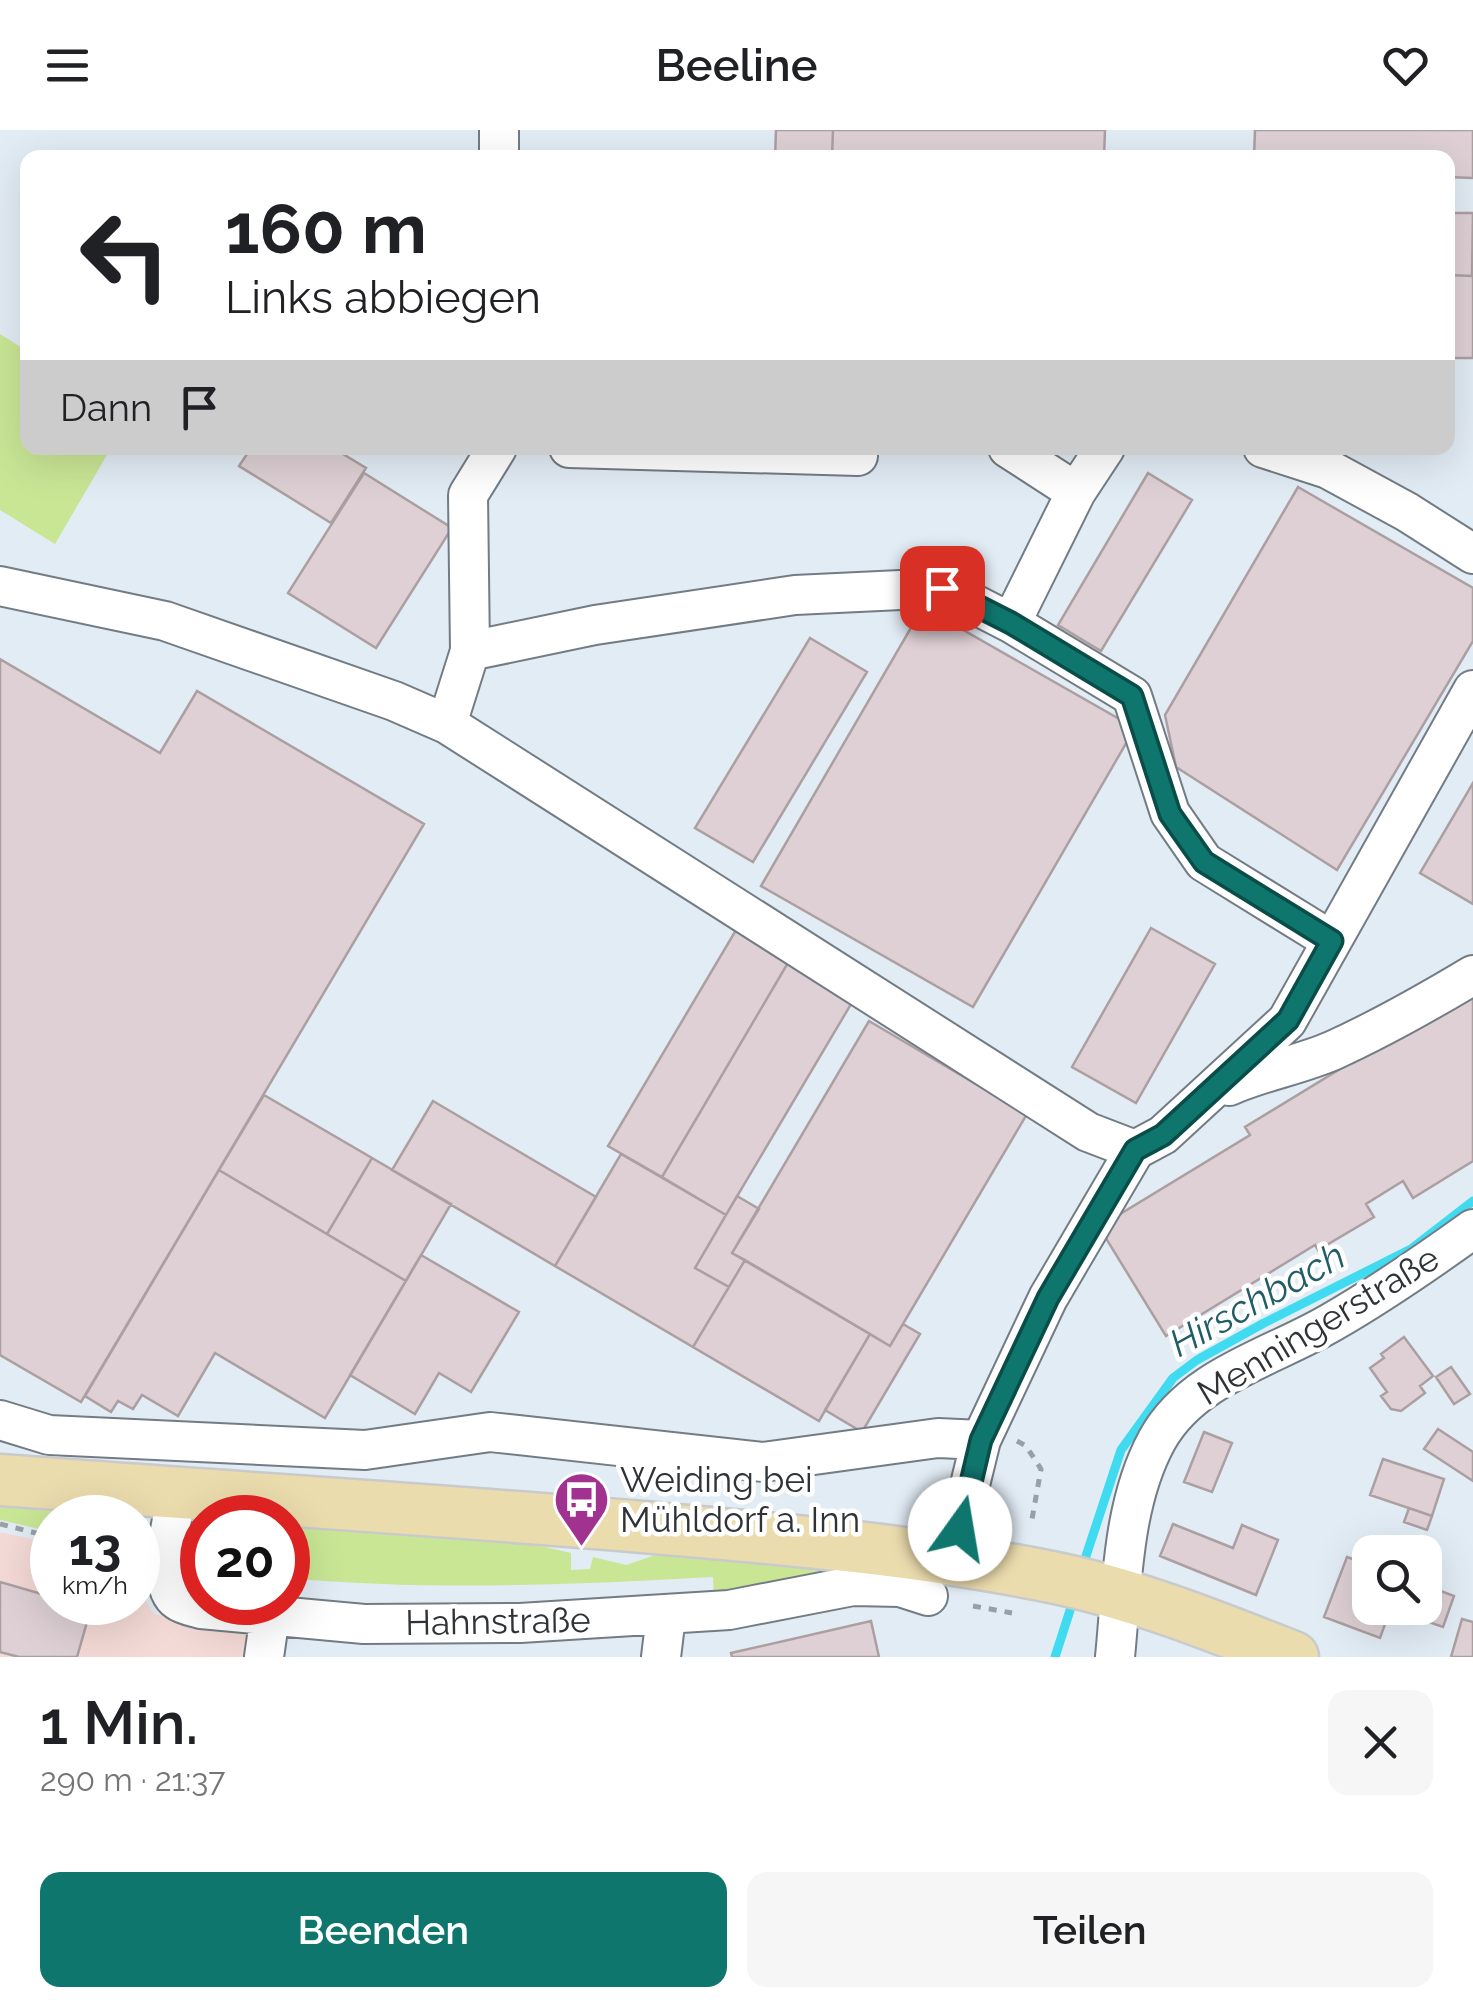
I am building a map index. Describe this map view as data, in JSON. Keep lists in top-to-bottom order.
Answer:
{
  "streets": {
    "street": ["Menningerstraße", "Hahnstraße"]
  },
  "water": ["Hirschbach"],
  "places": {
    "bus stop": ["Weiding bei Mühldorf a. Inn"]
  },
  "page": {
    "header": "Beeline",
    "turn": ["160 m", "Links abbiegen"],
    "then": "Dann",
    "speed": "13 km/h",
    "limit": "20",
    "heading": ["1 Min.", "290 m · 21:37"],
    "buttons": ["Beenden", "Teilen"]
  }
}
